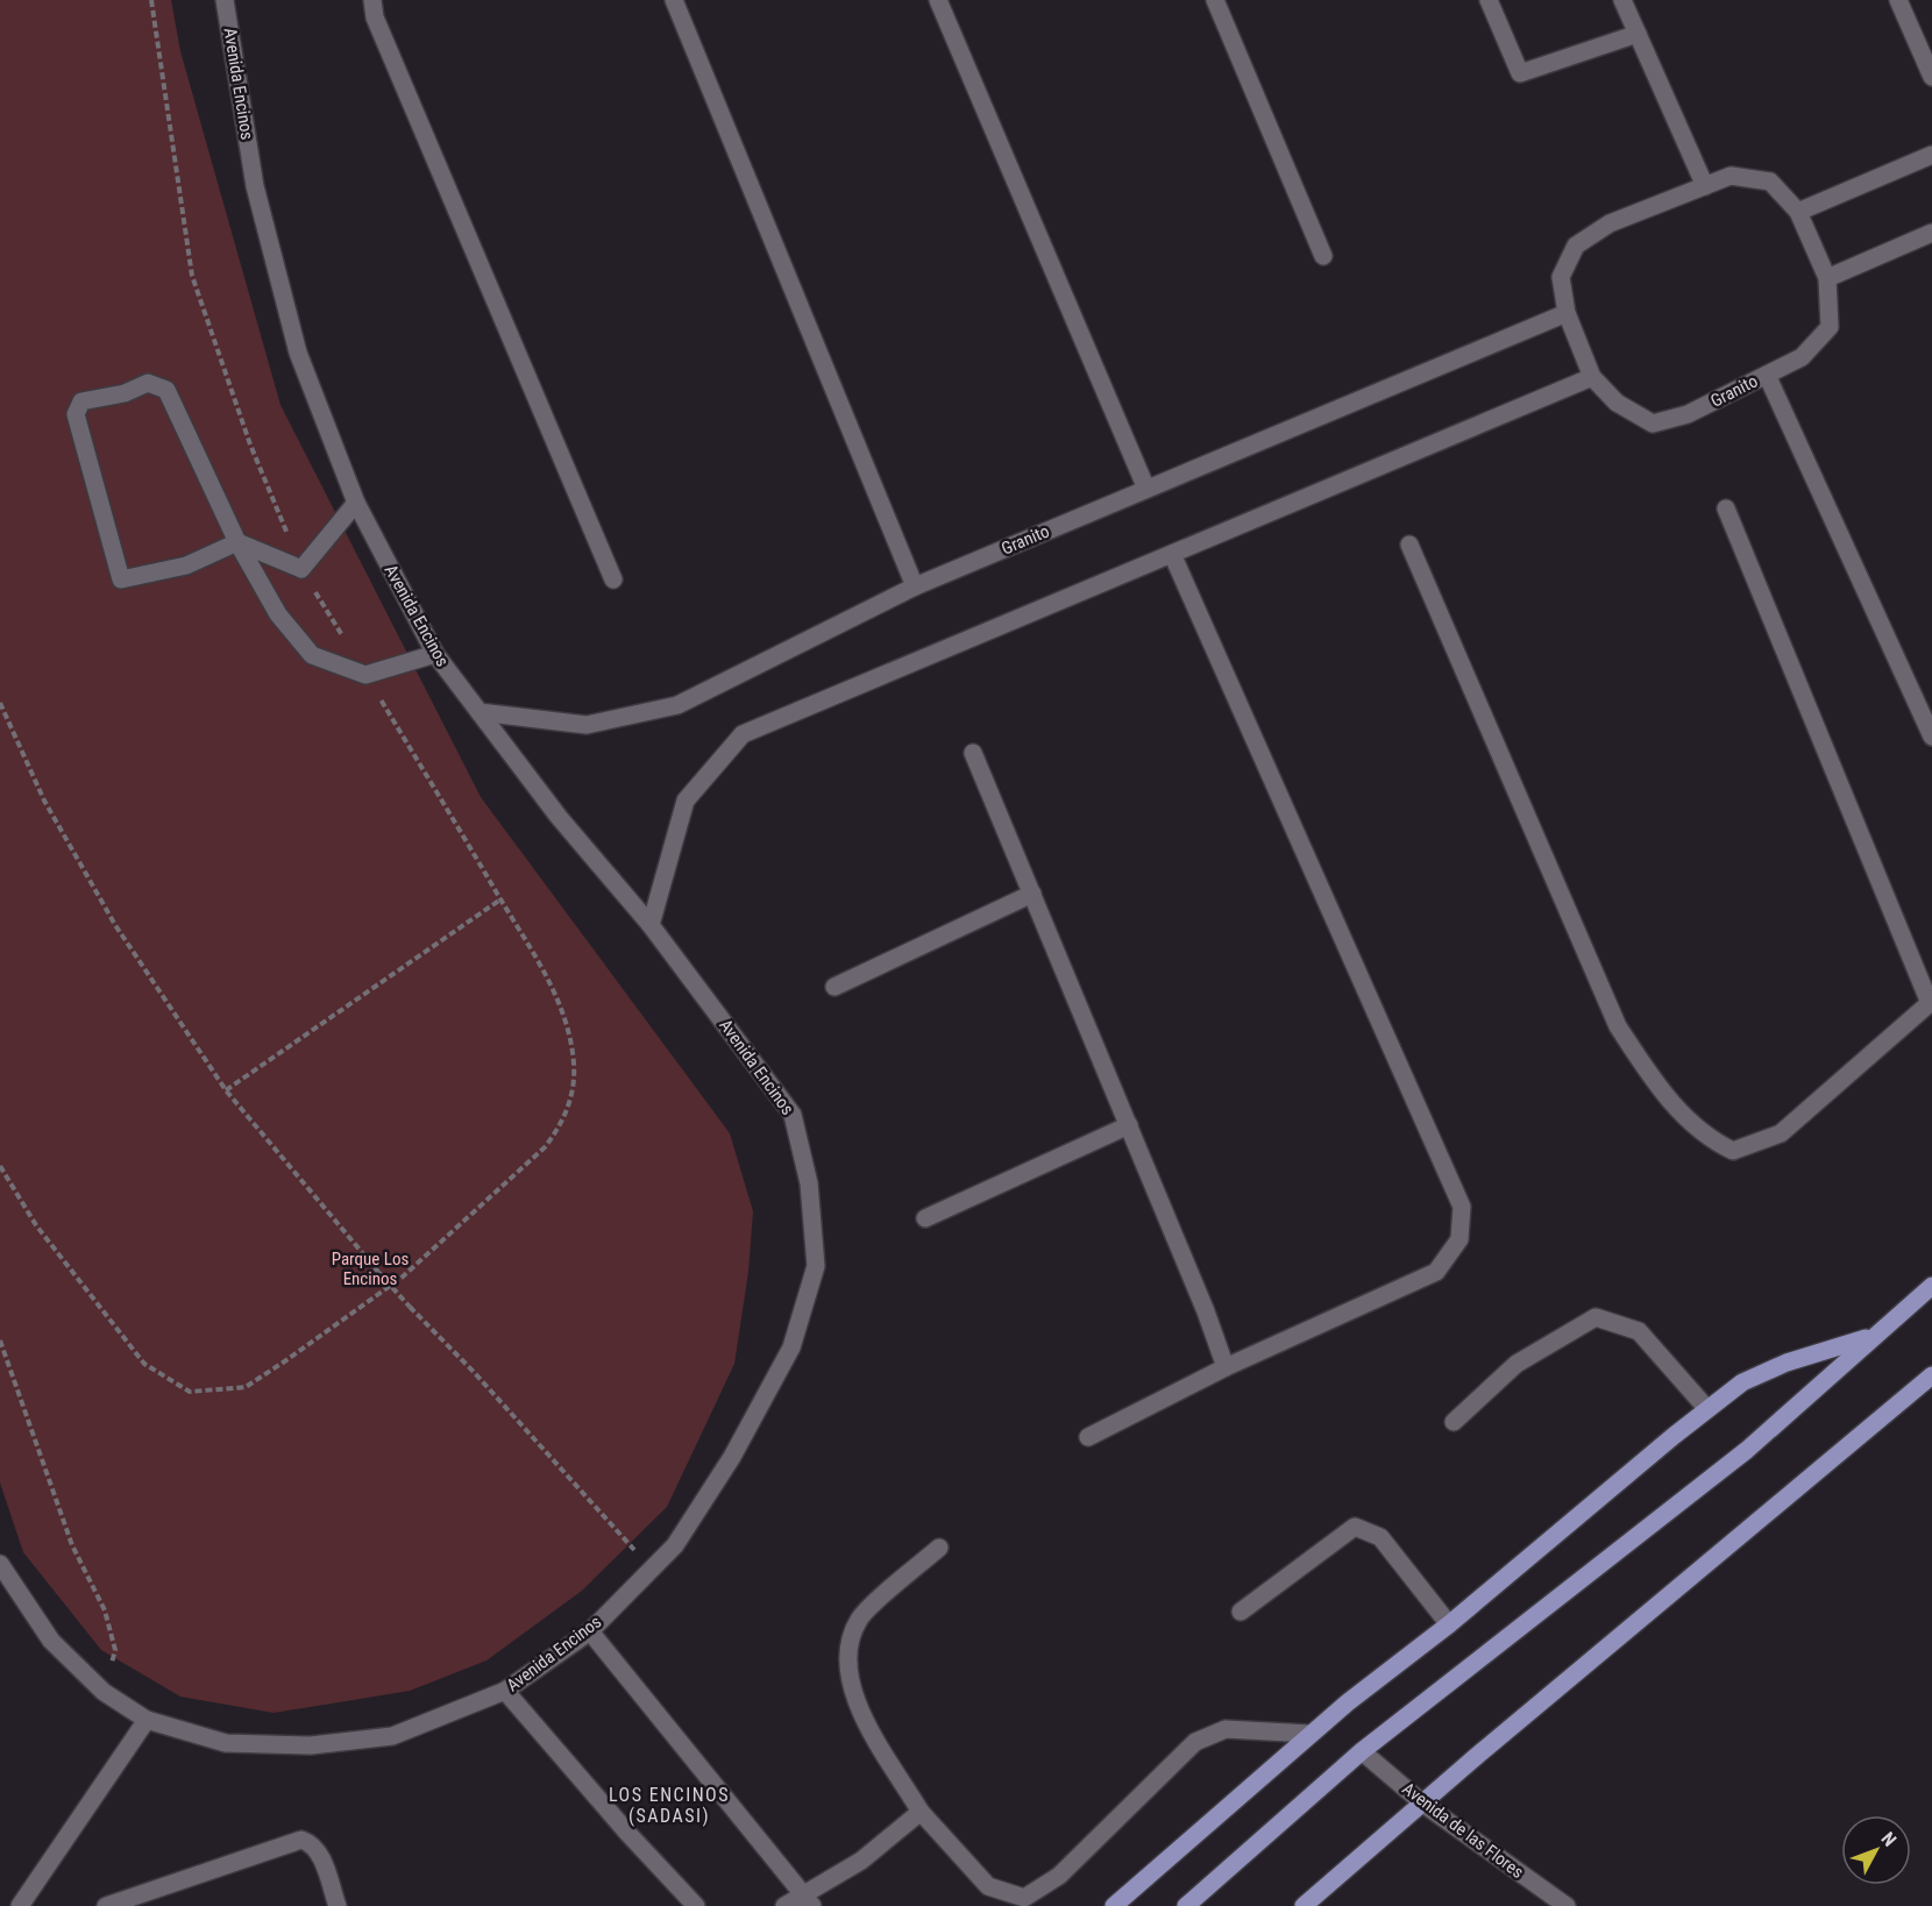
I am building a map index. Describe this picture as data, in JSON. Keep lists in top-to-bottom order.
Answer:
{
  "streets": {
    "street": ["Avenida Encinos", "Granito", "Avenida de las Flores"]
  },
  "crossings": [
    ["Avenida Encinos", "Granito"]
  ],
  "districts": ["LOS ENCINOS (SADASI)"],
  "parks": ["Parque Los Encinos"],
  "north": "top right"
}
